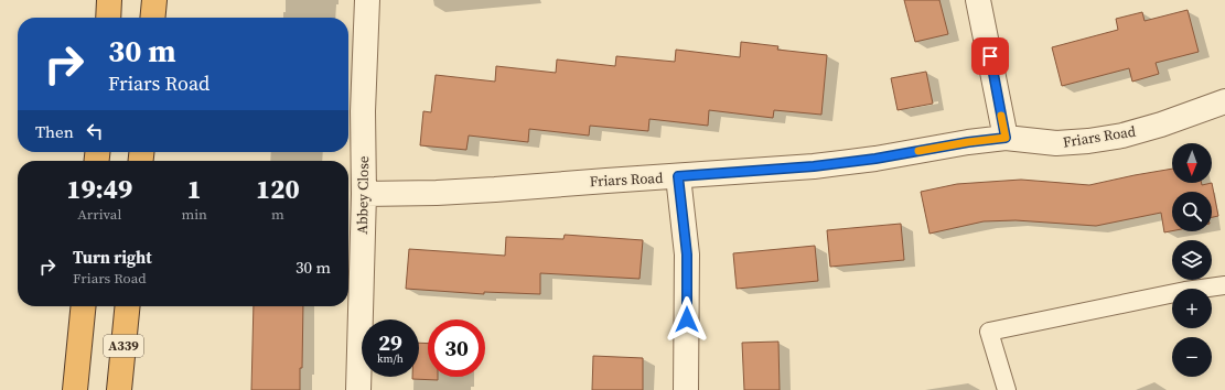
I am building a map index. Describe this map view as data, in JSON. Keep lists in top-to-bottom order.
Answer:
{
  "streets": {
    "highway": ["A339"],
    "street": ["Friars Road", "Abbey Close"]
  },
  "crossings": [
    ["Friars Road", "Abbey Close"]
  ],
  "north": "bottom",
  "page": {
    "turn": ["30 m", "Friars Road"],
    "then": "Then",
    "map_buttons": ["+", "−"],
    "eta": [
      "19:49",
      "Arrival",
      "1",
      "min",
      "120",
      "m"
    ],
    "list": [
      {
        "name": "Turn right",
        "note": "Friars Road",
        "value": "30 m"
      }
    ],
    "speed": "29 km/h",
    "limit": "30"
  }
}
